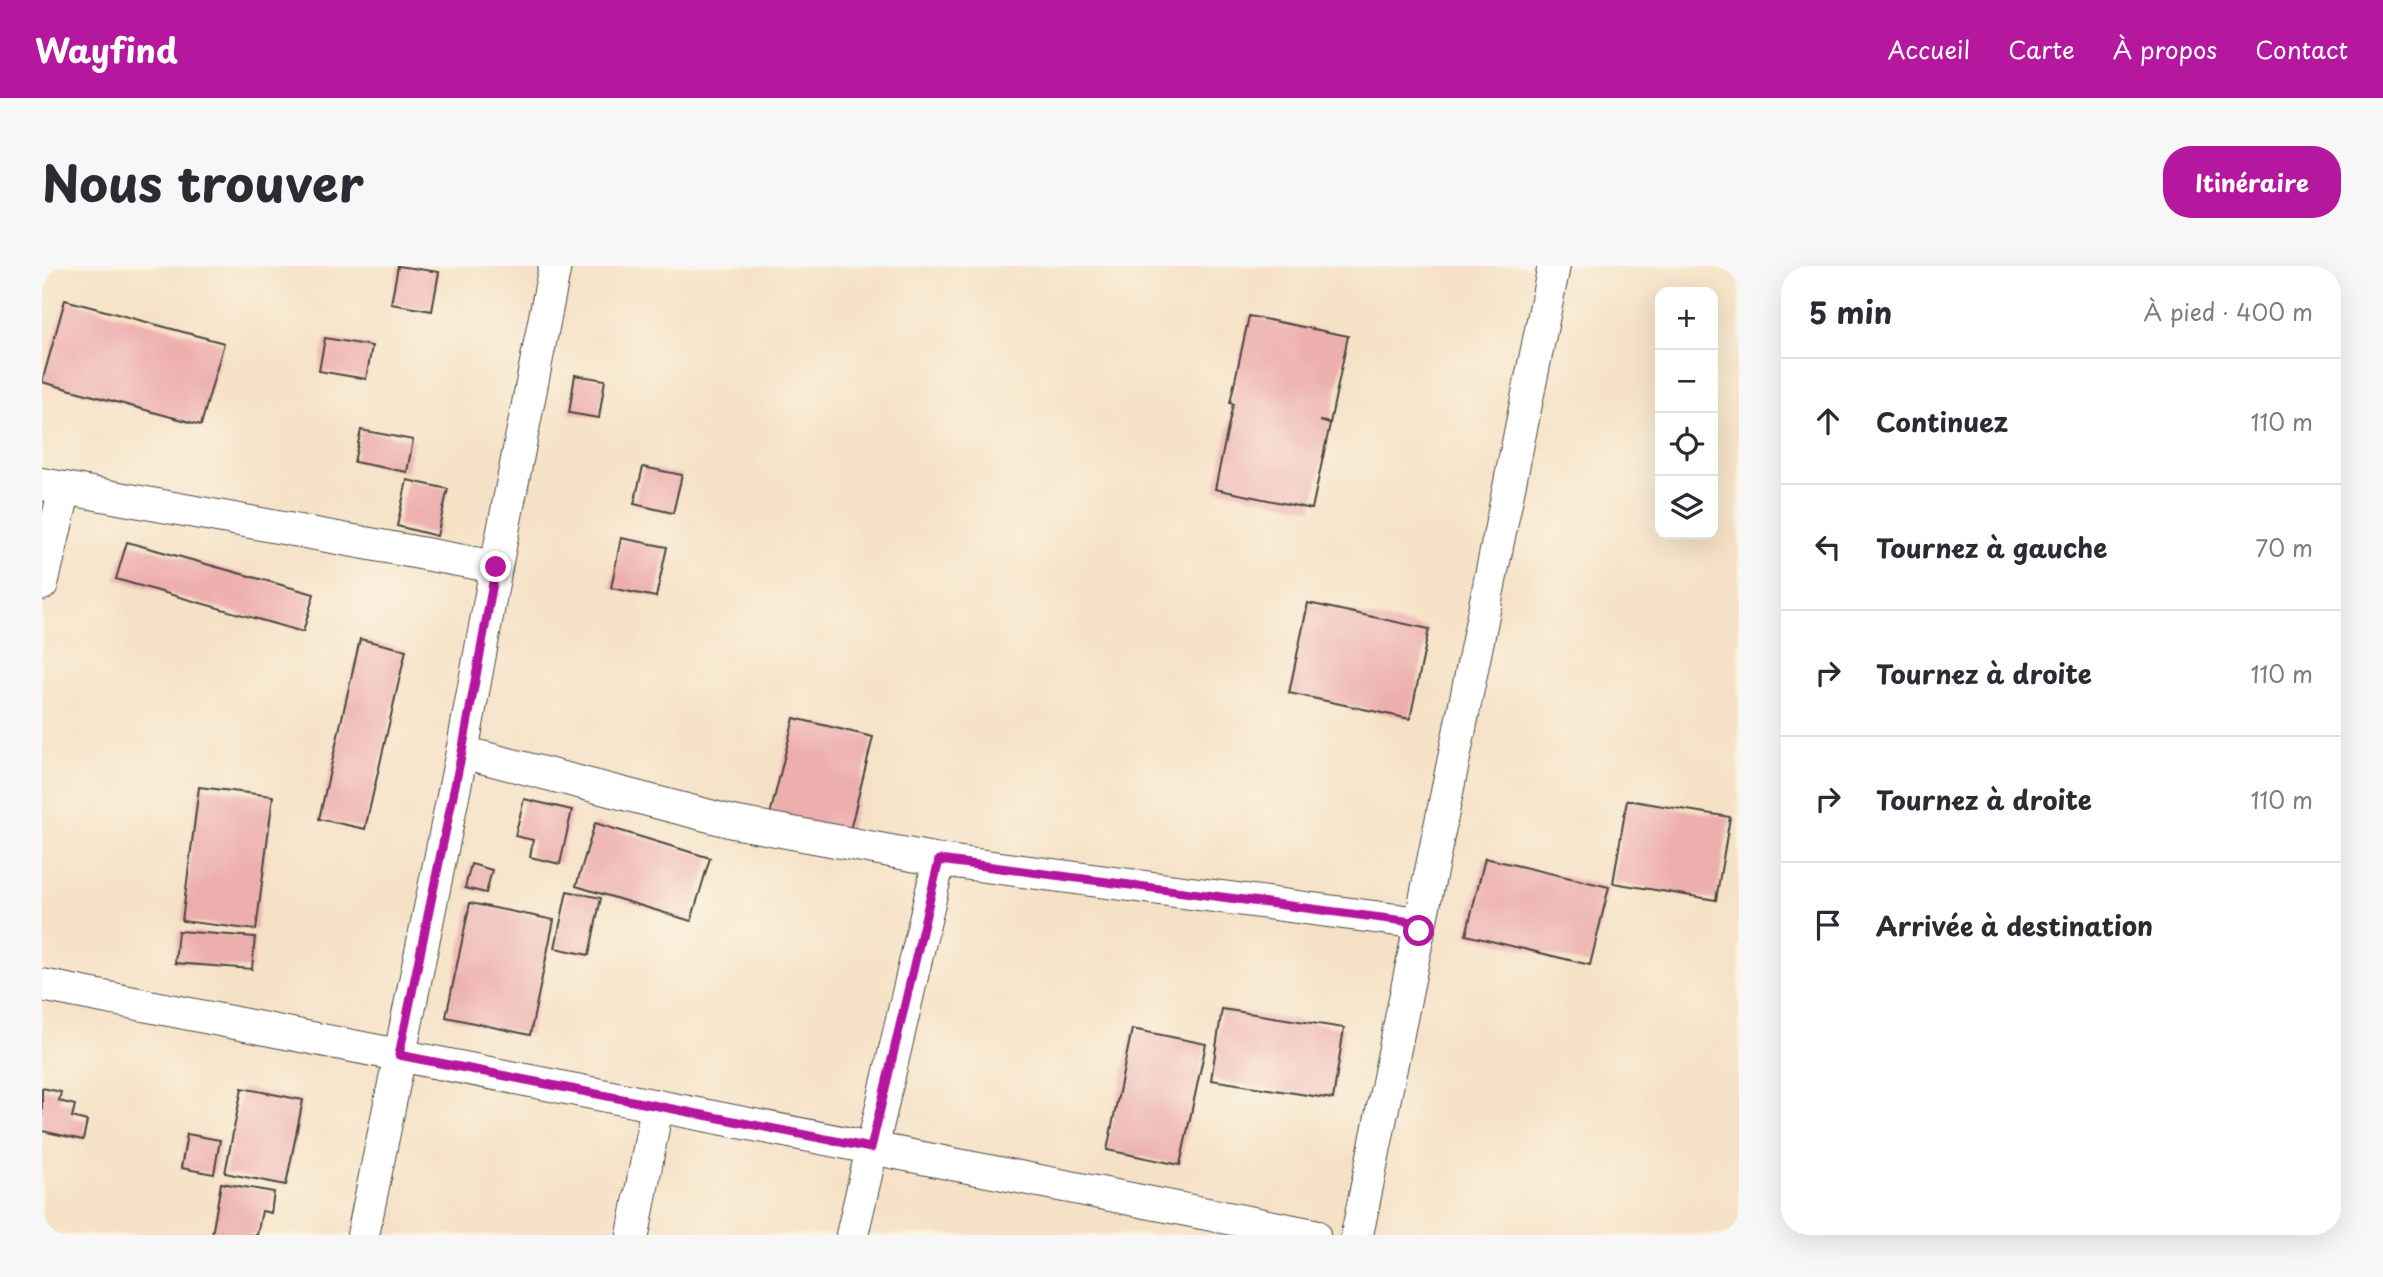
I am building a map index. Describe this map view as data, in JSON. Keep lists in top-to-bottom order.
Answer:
{
  "page": {
    "header": "Wayfind",
    "nav": [
      "Accueil",
      "Carte",
      "À propos",
      "Contact"
    ],
    "title": "Nous trouver",
    "buttons": "Itinéraire",
    "heading": ["5 min", "À pied · 400 m"],
    "map_buttons": ["+", "−"],
    "list": [
      ["Continuez", "110 m"],
      ["Tournez à gauche", "70 m"],
      ["Tournez à droite", "110 m"],
      ["Tournez à droite", "110 m"],
      "Arrivée à destination"
    ]
  }
}
